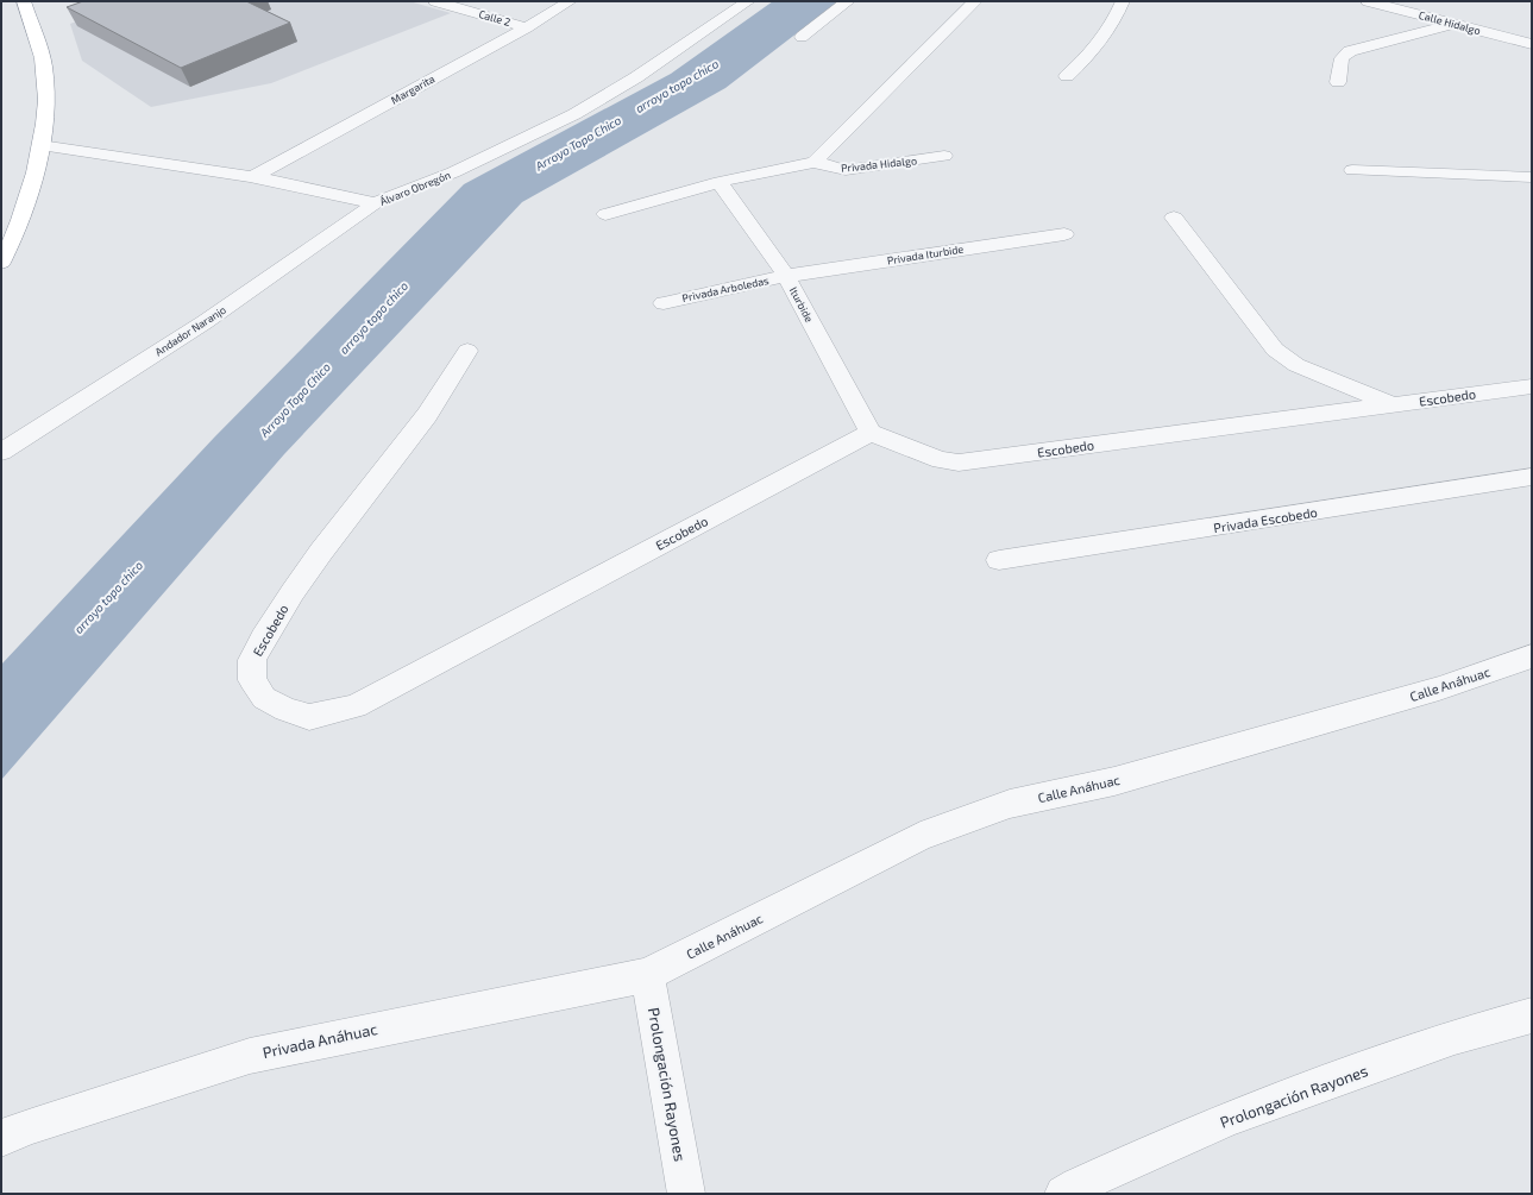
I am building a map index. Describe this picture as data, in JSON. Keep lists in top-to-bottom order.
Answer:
{
  "streets": {
    "street": [
      "Calle 2",
      "Calle Hidalgo",
      "Margarita",
      "Privada Hidalgo",
      "Álvaro Obregón",
      "Privada Iturbide",
      "Privada Arboledas",
      "Iturbide",
      "Andador Naranjo",
      "Escobedo",
      "Privada Escobedo",
      "Calle Anáhuac",
      "Privada Anáhuac",
      "Prolongación Rayones"
    ]
  },
  "crossings": [
    ["Calle 2", "Margarita"],
    ["Margarita", "Álvaro Obregón"],
    ["Álvaro Obregón", "Andador Naranjo"],
    ["Privada Iturbide", "Privada Arboledas"],
    ["Privada Iturbide", "Iturbide"],
    ["Privada Arboledas", "Iturbide"],
    ["Iturbide", "Escobedo"],
    ["Calle Anáhuac", "Privada Anáhuac"],
    ["Calle Anáhuac", "Prolongación Rayones"],
    ["Privada Anáhuac", "Prolongación Rayones"]
  ],
  "water": ["arroyo topo chico", "Arroyo Topo Chico"]
}
